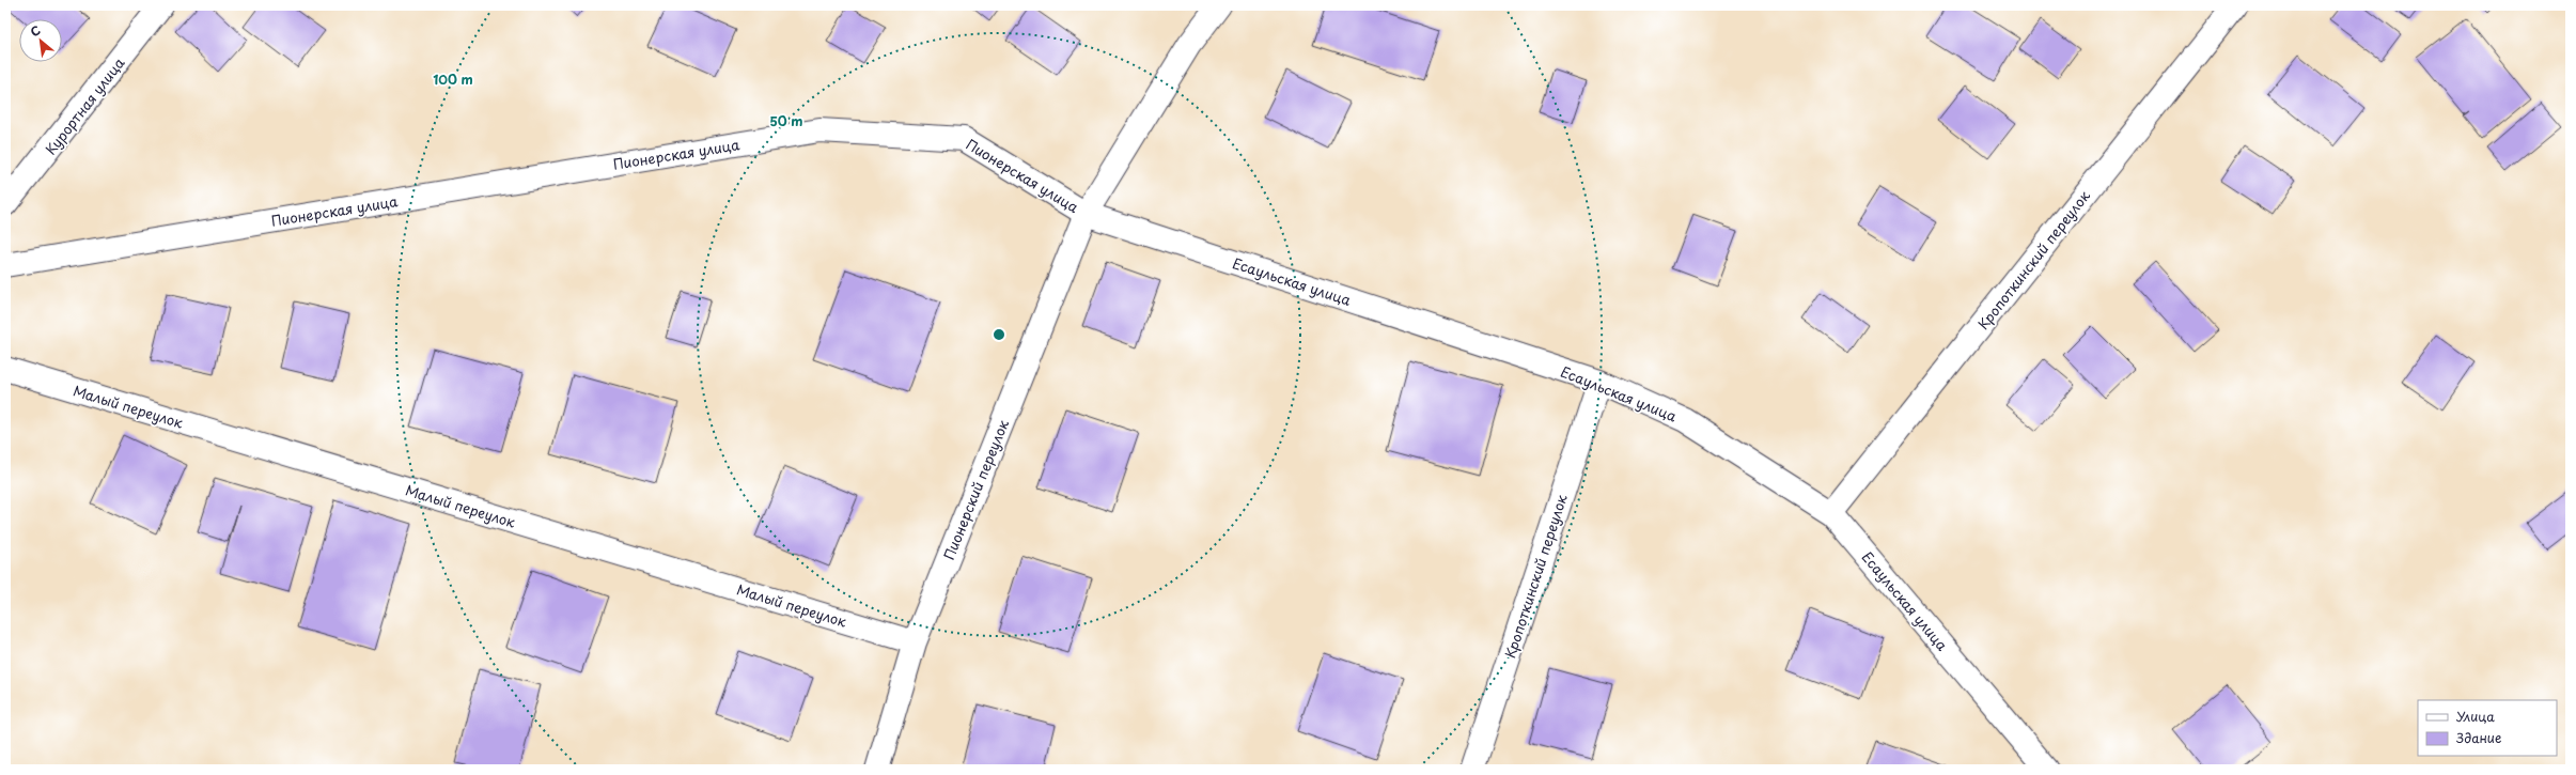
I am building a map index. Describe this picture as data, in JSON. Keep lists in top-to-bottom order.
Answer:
{
  "streets": {
    "street": [
      "Курортная улица",
      "Пионерская улица",
      "Кропоткинский переулок",
      "Есаульская улица",
      "Малый переулок",
      "Пионерский переулок"
    ]
  },
  "crossings": [
    ["Пионерская улица", "Есаульская улица"],
    ["Пионерская улица", "Пионерский переулок"],
    ["Кропоткинский переулок", "Есаульская улица"],
    ["Есаульская улица", "Пионерский переулок"],
    ["Малый переулок", "Пионерский переулок"]
  ],
  "legend": ["Улица", "Здание"],
  "north": "top left",
  "rings": ["100 m", "50 m"]
}
